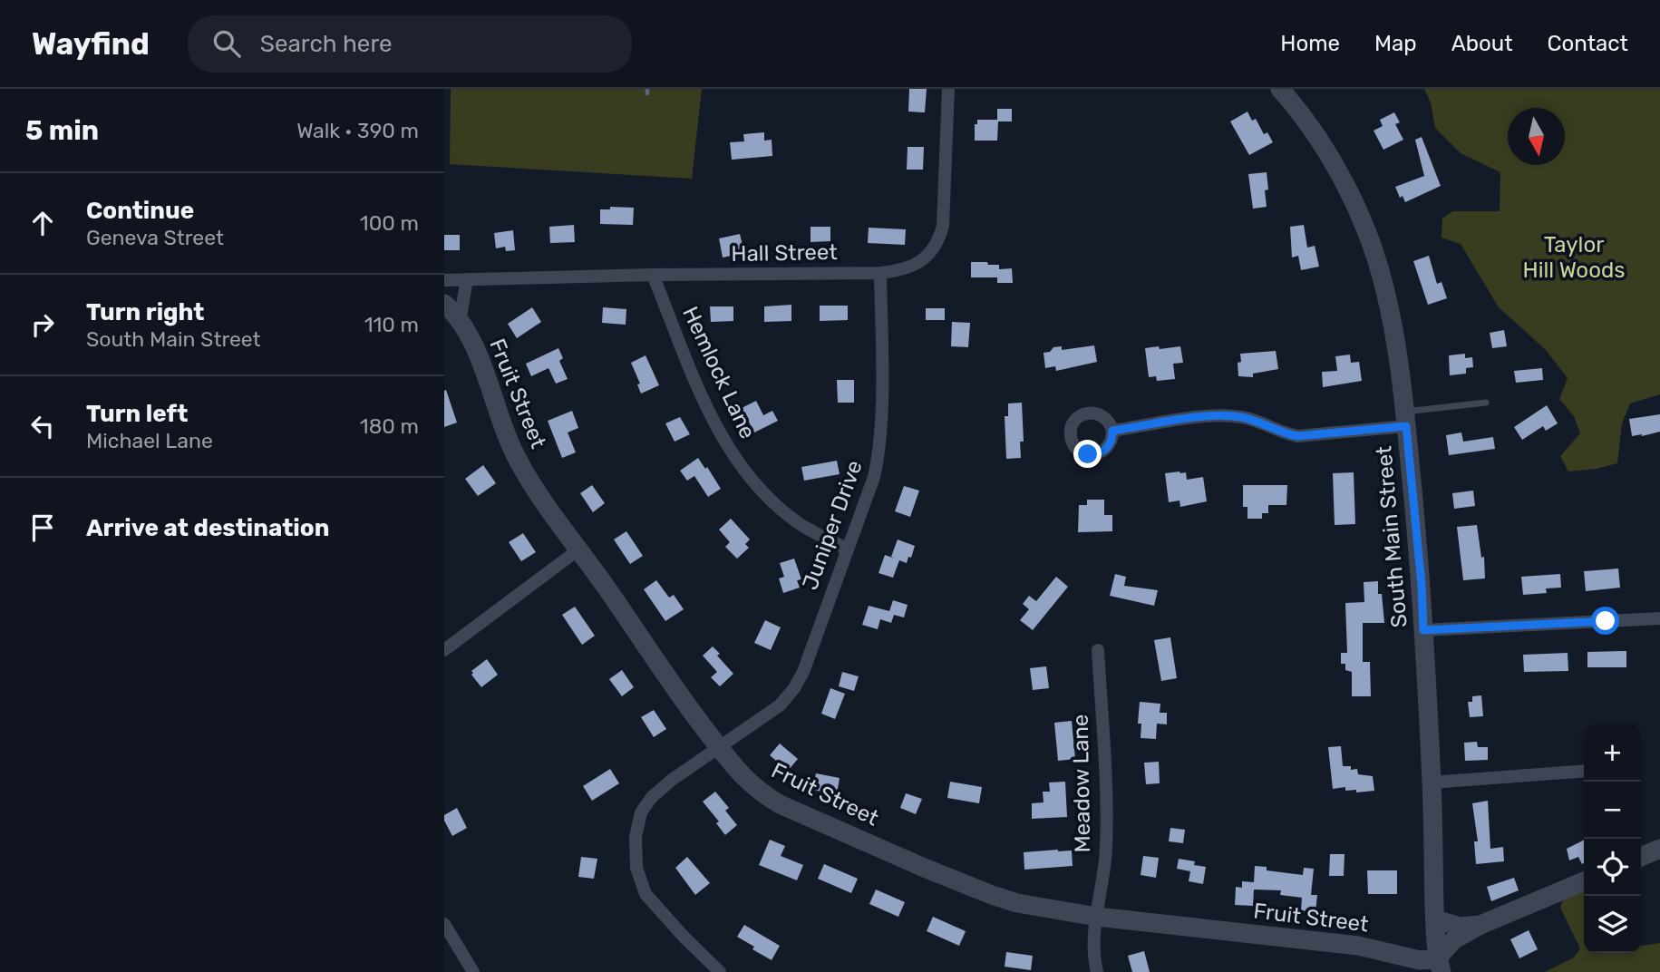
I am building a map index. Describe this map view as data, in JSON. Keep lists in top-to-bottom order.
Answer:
{
  "streets": {
    "street": [
      "Hall Street",
      "Hemlock Lane",
      "Fruit Street",
      "Juniper Drive",
      "South Main Street",
      "Meadow Lane"
    ]
  },
  "crossings": [
    ["Hall Street", "Hemlock Lane"],
    ["Hall Street", "Juniper Drive"],
    ["Hemlock Lane", "Juniper Drive"],
    ["Fruit Street", "Juniper Drive"],
    ["Fruit Street", "South Main Street"],
    ["Fruit Street", "Meadow Lane"]
  ],
  "parks": ["Taylor Hill Woods"],
  "north": "bottom",
  "page": {
    "header": "Wayfind",
    "search": "Search here",
    "nav": [
      "Home",
      "Map",
      "About",
      "Contact"
    ],
    "heading": ["5 min", "Walk · 390 m"],
    "list": [
      ["Continue", "Geneva Street", "100 m"],
      ["Turn right", "South Main Street", "110 m"],
      ["Turn left", "Michael Lane", "180 m"],
      "Arrive at destination"
    ],
    "map_buttons": ["+", "−"]
  }
}
